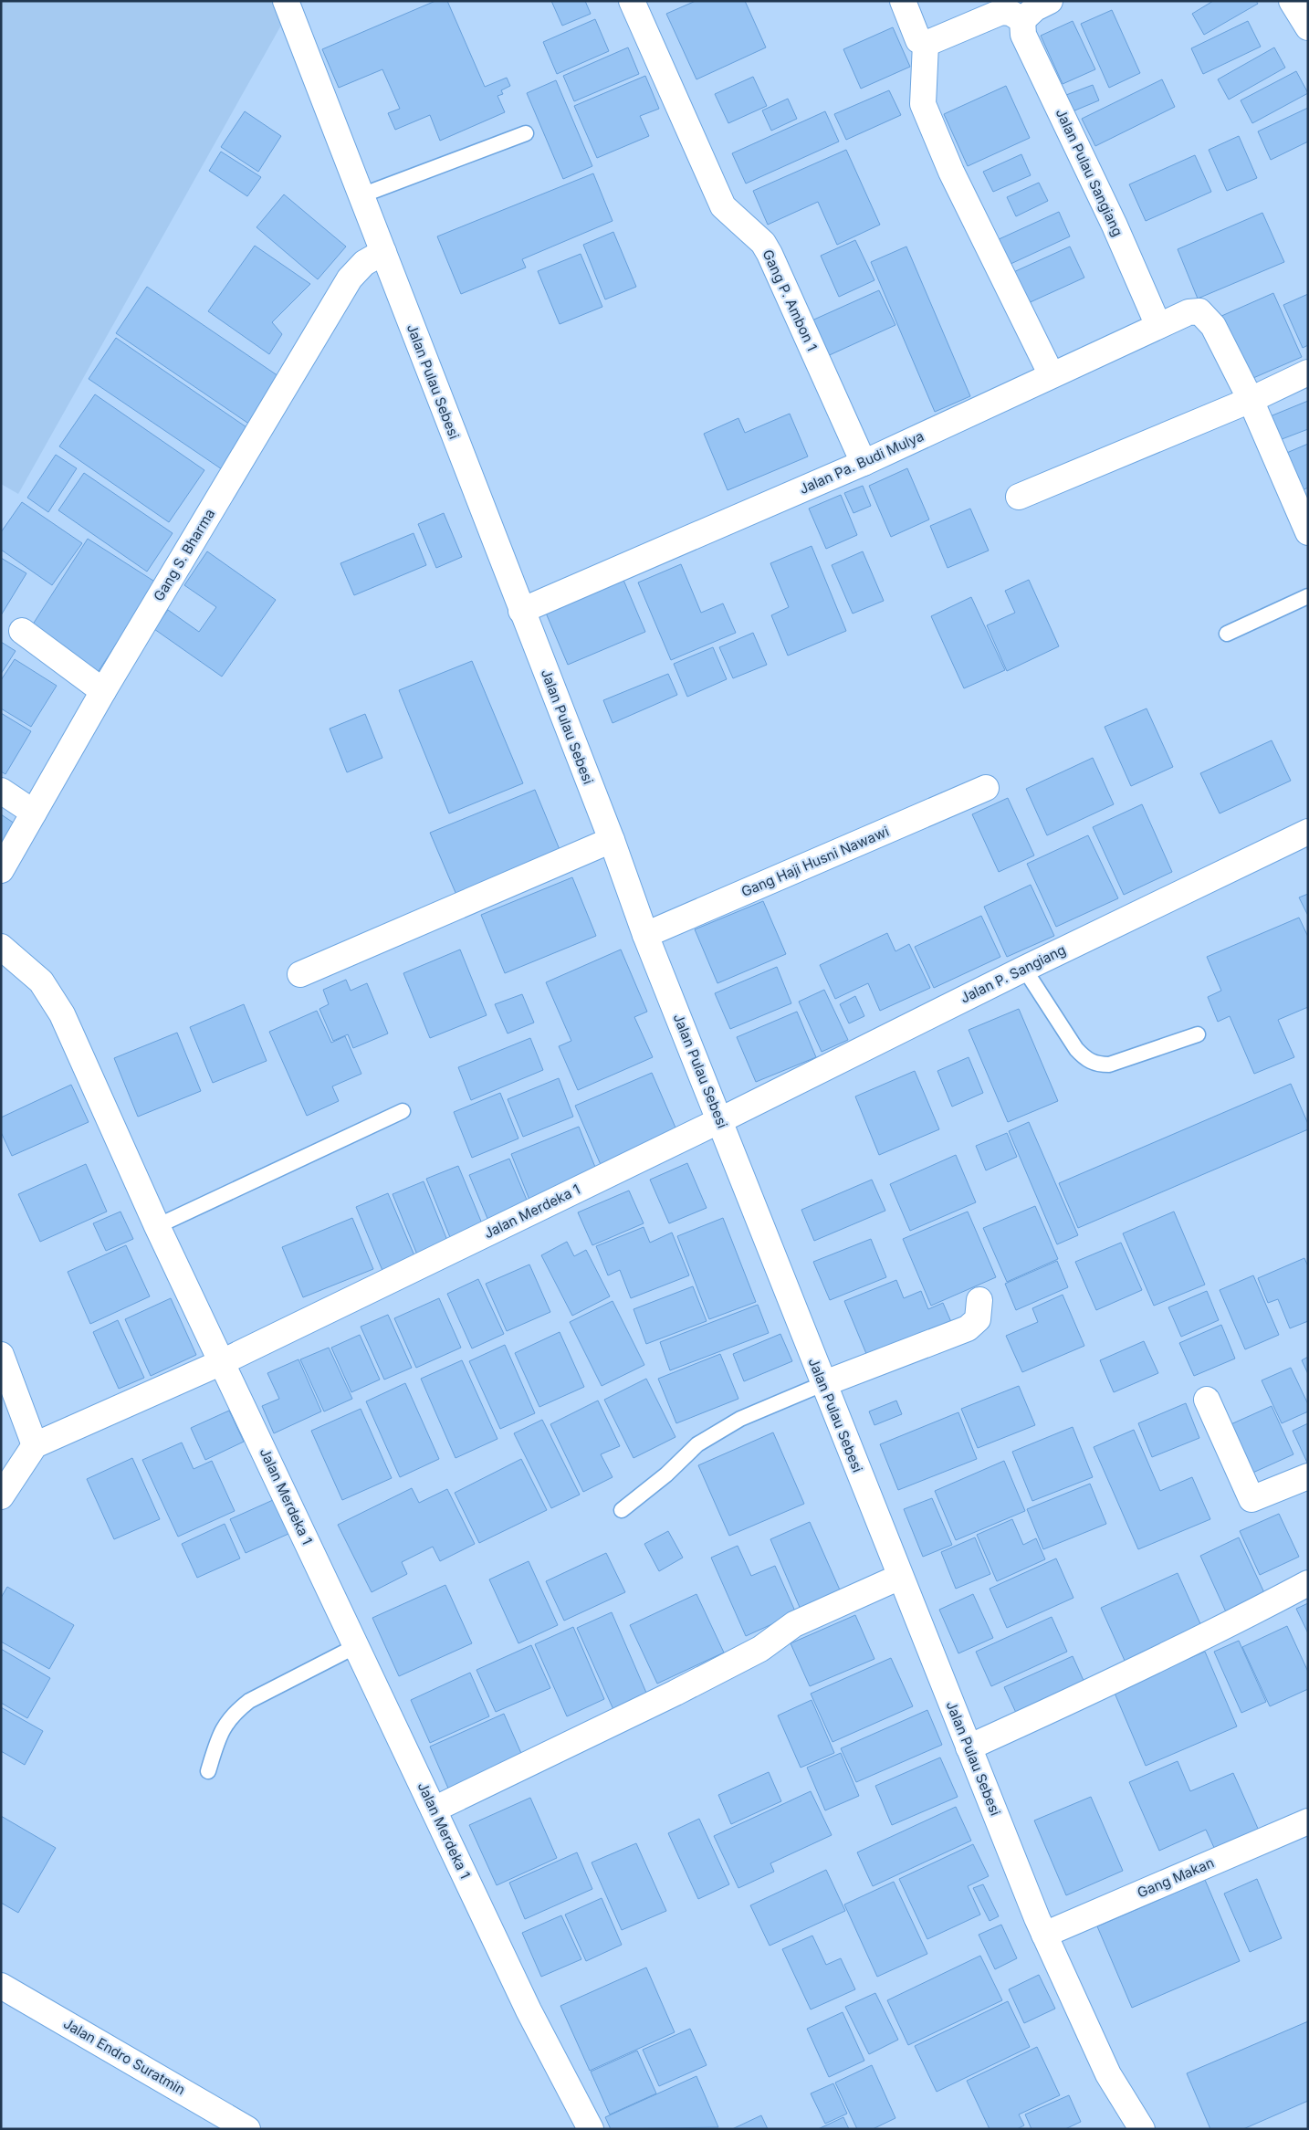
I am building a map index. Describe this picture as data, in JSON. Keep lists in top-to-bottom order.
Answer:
{
  "streets": {
    "street": [
      "Jalan Pulau Sangiang",
      "Gang P. Ambon 1",
      "Jalan Pulau Sebesi",
      "Jalan Pa. Budi Mulya",
      "Gang S. Bharma",
      "Gang Haji Husni Nawawi",
      "Jalan P. Sangiang",
      "Jalan Merdeka 1",
      "Gang Makan",
      "Jalan Endro Suratmin"
    ]
  },
  "crossings": [
    ["Jalan Pulau Sangiang", "Jalan Pa. Budi Mulya"],
    ["Gang P. Ambon 1", "Jalan Pa. Budi Mulya"],
    ["Jalan Pulau Sebesi", "Jalan Pa. Budi Mulya"],
    ["Jalan Pulau Sebesi", "Gang S. Bharma"],
    ["Jalan Pulau Sebesi", "Gang Haji Husni Nawawi"],
    ["Jalan Pulau Sebesi", "Jalan P. Sangiang"],
    ["Jalan Pulau Sebesi", "Jalan Merdeka 1"],
    ["Jalan Pulau Sebesi", "Gang Makan"],
    ["Jalan P. Sangiang", "Jalan Merdeka 1"]
  ]
}
